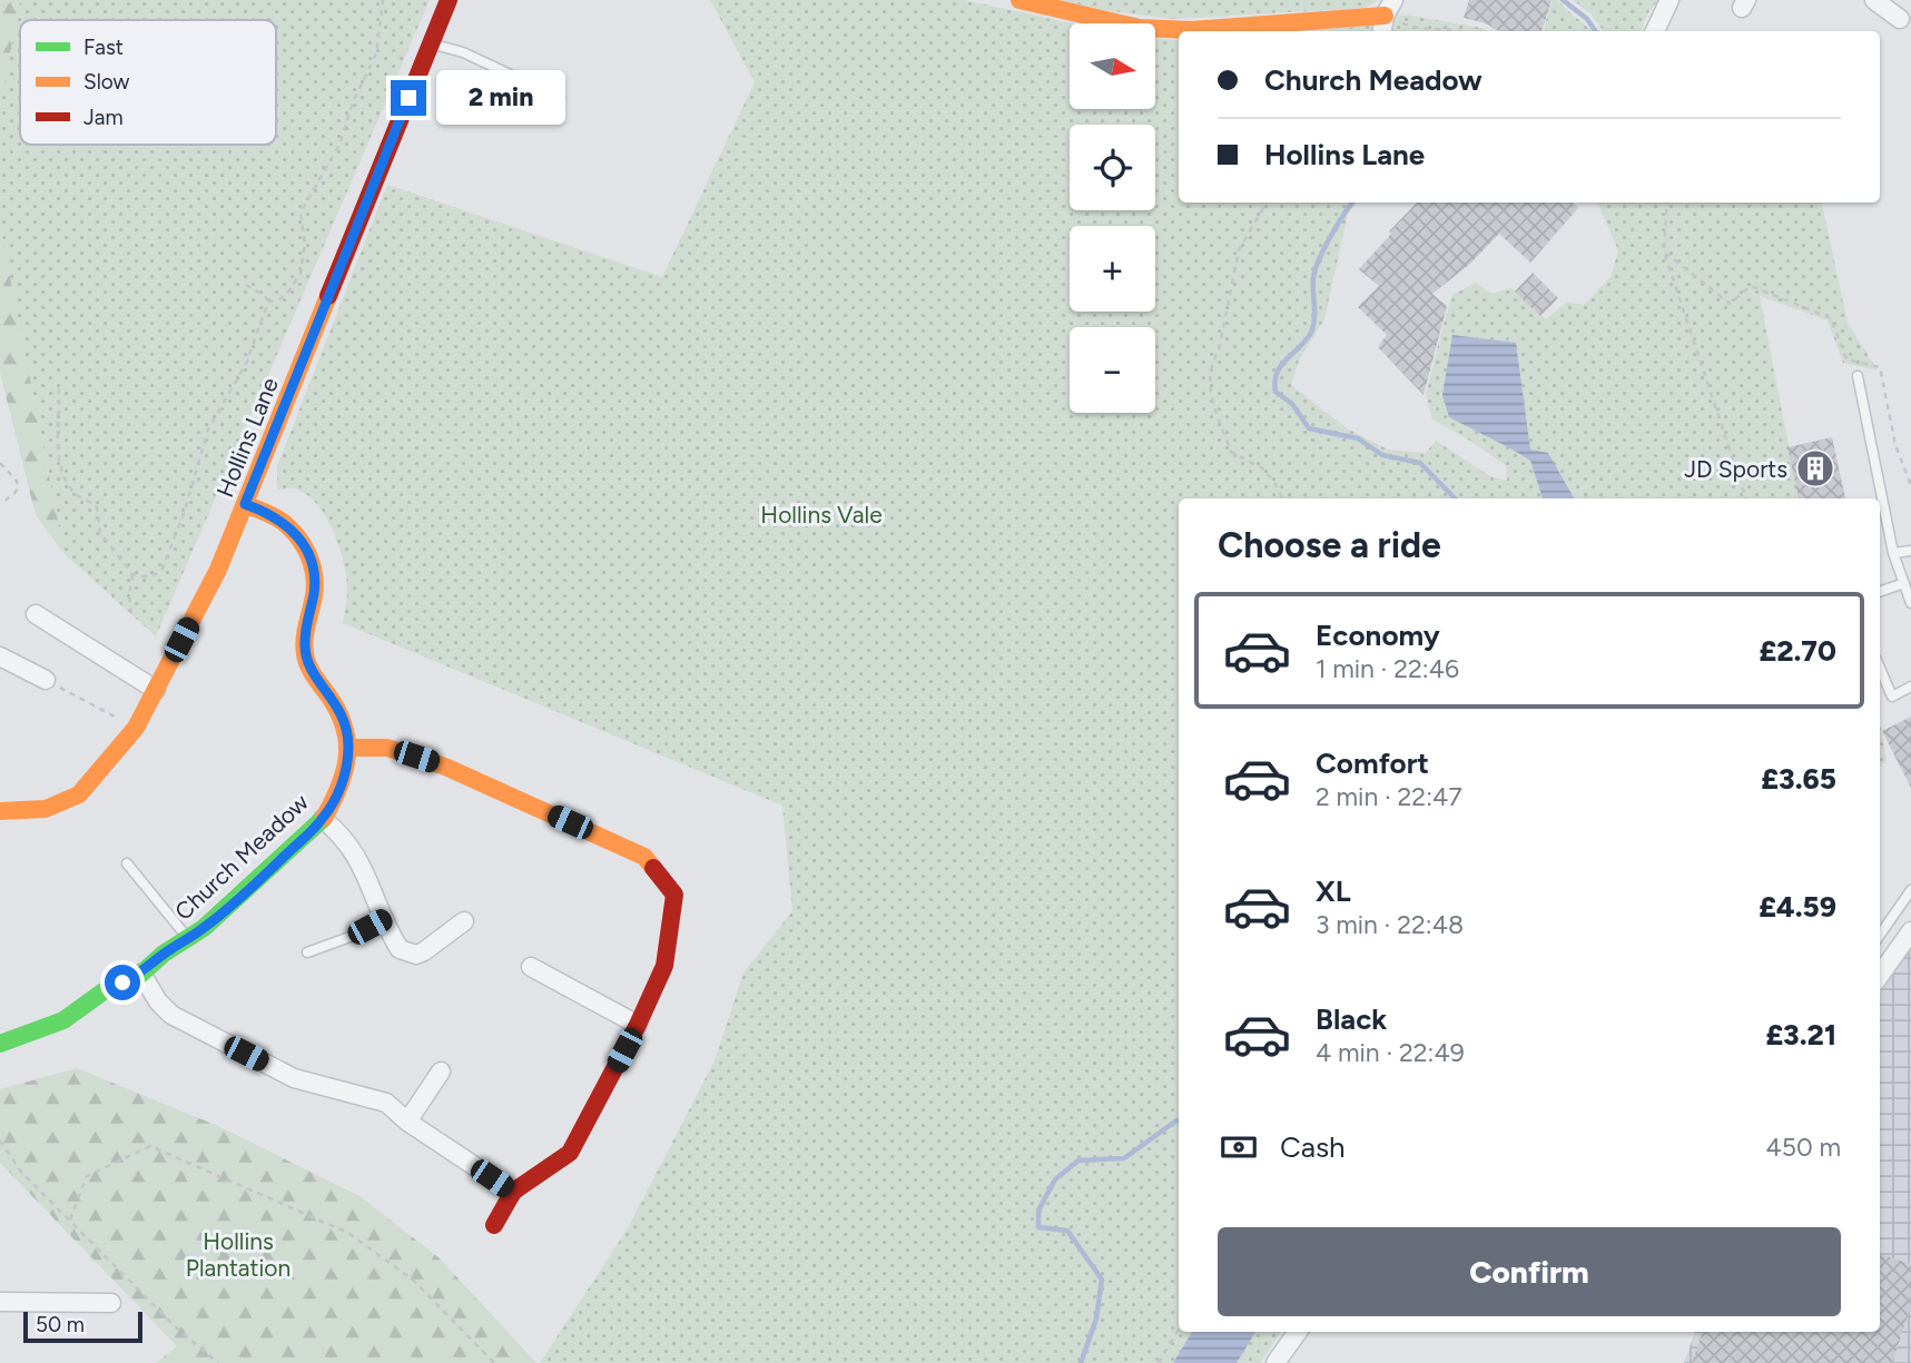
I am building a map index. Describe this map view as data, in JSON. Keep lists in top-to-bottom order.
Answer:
{
  "streets": {
    "street": ["Hollins Lane", "Church Meadow"]
  },
  "crossings": [
    ["Hollins Lane", "Church Meadow"]
  ],
  "parks": ["Hollins Vale", "Hollins Plantation"],
  "places": {
    "building": ["JD Sports"]
  },
  "legend": ["Fast", "Slow", "Jam"],
  "scale_bar": "50 m",
  "north": "right",
  "page": {
    "map_buttons": ["+", "−"],
    "banner": ["Church Meadow", "Hollins Lane"],
    "bubble": "2 min",
    "heading": "Choose a ride",
    "list": [
      {
        "name": "Economy",
        "note": "1 min · 22:46",
        "value": "£2.70"
      },
      {
        "name": "Comfort",
        "note": "2 min · 22:47",
        "value": "£3.65"
      },
      {
        "name": "XL",
        "note": "3 min · 22:48",
        "value": "£4.59"
      },
      {
        "name": "Black",
        "note": "4 min · 22:49",
        "value": "£3.21"
      }
    ],
    "pay": ["Cash", "450 m"],
    "buttons": "Confirm",
    "scale": "50 m"
  }
}
